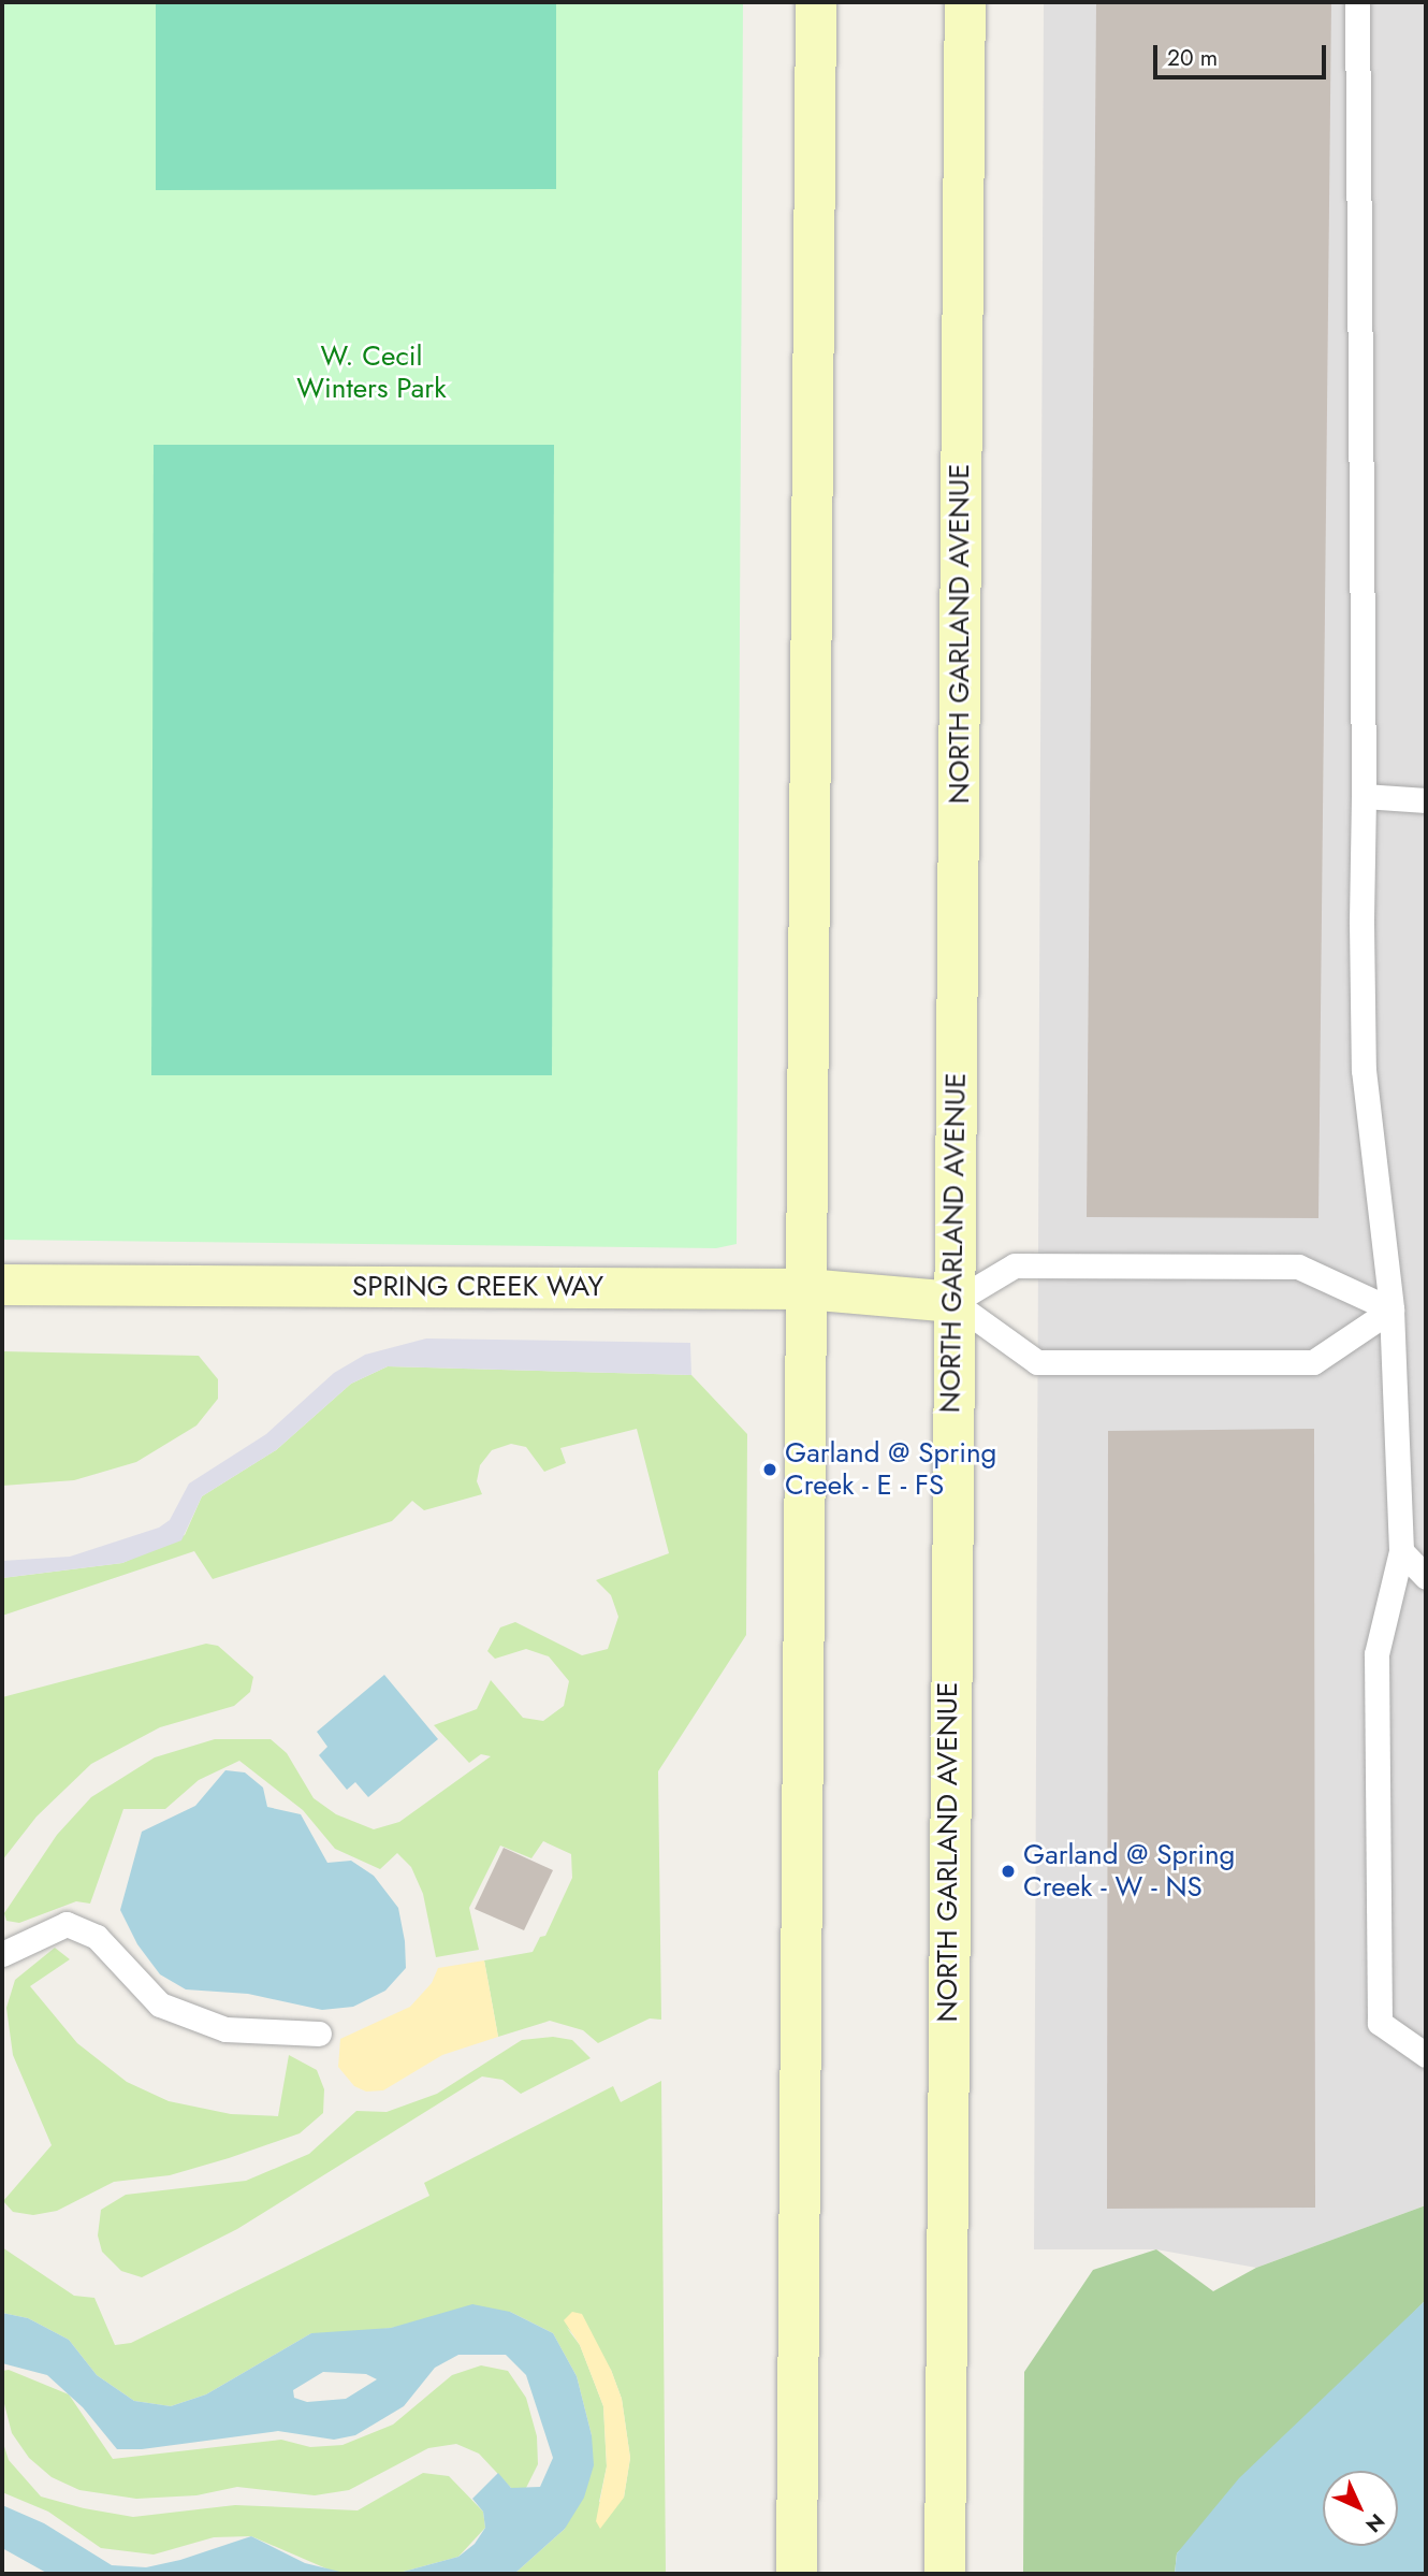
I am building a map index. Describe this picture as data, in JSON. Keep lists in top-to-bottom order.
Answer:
{
  "streets": {
    "main road": ["NORTH GARLAND AVENUE", "SPRING CREEK WAY"]
  },
  "crossings": [
    ["NORTH GARLAND AVENUE", "SPRING CREEK WAY"]
  ],
  "parks": ["W. Cecil Winters Park"],
  "places": ["Garland @ Spring Creek - E - FS", "Garland @ Spring Creek - W - NS"],
  "scale_bar": "20 m",
  "north": "bottom right"
}
